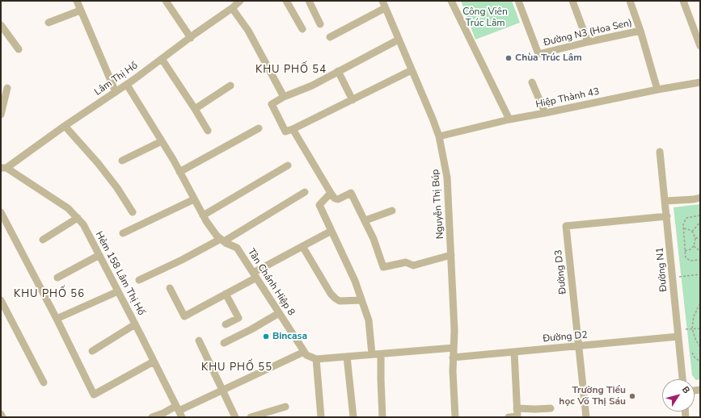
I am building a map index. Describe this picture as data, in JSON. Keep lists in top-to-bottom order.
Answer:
{
  "streets": {
    "street": [
      "Đường N3 (Hoa Sen)",
      "Lâm Thị Hố",
      "Hiệp Thành 43",
      "Nguyễn Thị Búp",
      "Đường N1",
      "Đường D3",
      "Hẻm 158 Lâm Thị Hố",
      "Tân Chánh Hiệp 8",
      "Đường D2"
    ]
  },
  "crossings": [
    ["Lâm Thị Hố", "Hẻm 158 Lâm Thị Hố"],
    ["Lâm Thị Hố", "Tân Chánh Hiệp 8"],
    ["Hiệp Thành 43", "Nguyễn Thị Búp"],
    ["Nguyễn Thị Búp", "Đường D2"],
    ["Đường N1", "Đường D3"],
    ["Đường N1", "Đường D2"],
    ["Đường D3", "Đường D2"]
  ],
  "districts": ["KHU PHỐ 54", "KHU PHỐ 56", "KHU PHỐ 55"],
  "parks": ["Công Viên Trúc Lâm"],
  "places": ["Chùa Trúc Lâm", "Bincasa", "Trường Tiểu học Võ Thị Sáu"],
  "north": "top right"
}
